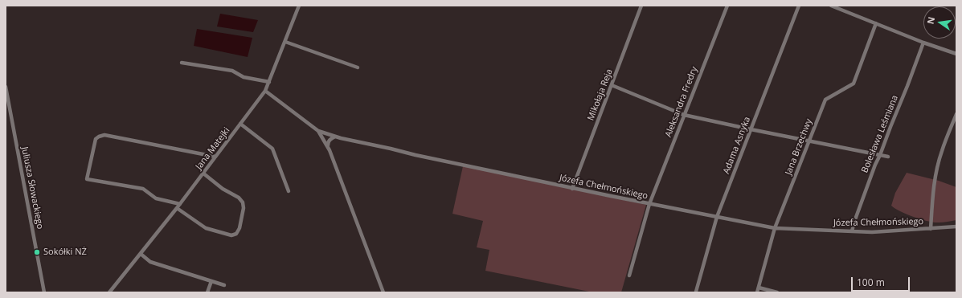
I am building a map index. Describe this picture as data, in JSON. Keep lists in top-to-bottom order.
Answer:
{
  "streets": {
    "street": [
      "Mikołaja Reja",
      "Aleksandra Fredry",
      "Bolesława Leśmiana",
      "Adama Asnyka",
      "Jana Brzechwy",
      "Jana Matejki",
      "Józefa Chełmońskiego",
      "Juliusza Słowackiego"
    ]
  },
  "crossings": [
    ["Mikołaja Reja", "Józefa Chełmońskiego"],
    ["Aleksandra Fredry", "Józefa Chełmońskiego"],
    ["Bolesława Leśmiana", "Józefa Chełmońskiego"],
    ["Adama Asnyka", "Józefa Chełmońskiego"],
    ["Jana Brzechwy", "Józefa Chełmońskiego"],
    ["Jana Matejki", "Józefa Chełmońskiego"]
  ],
  "places": ["Sokółki NŻ"],
  "scale_bar": "100 m",
  "north": "left"
}
